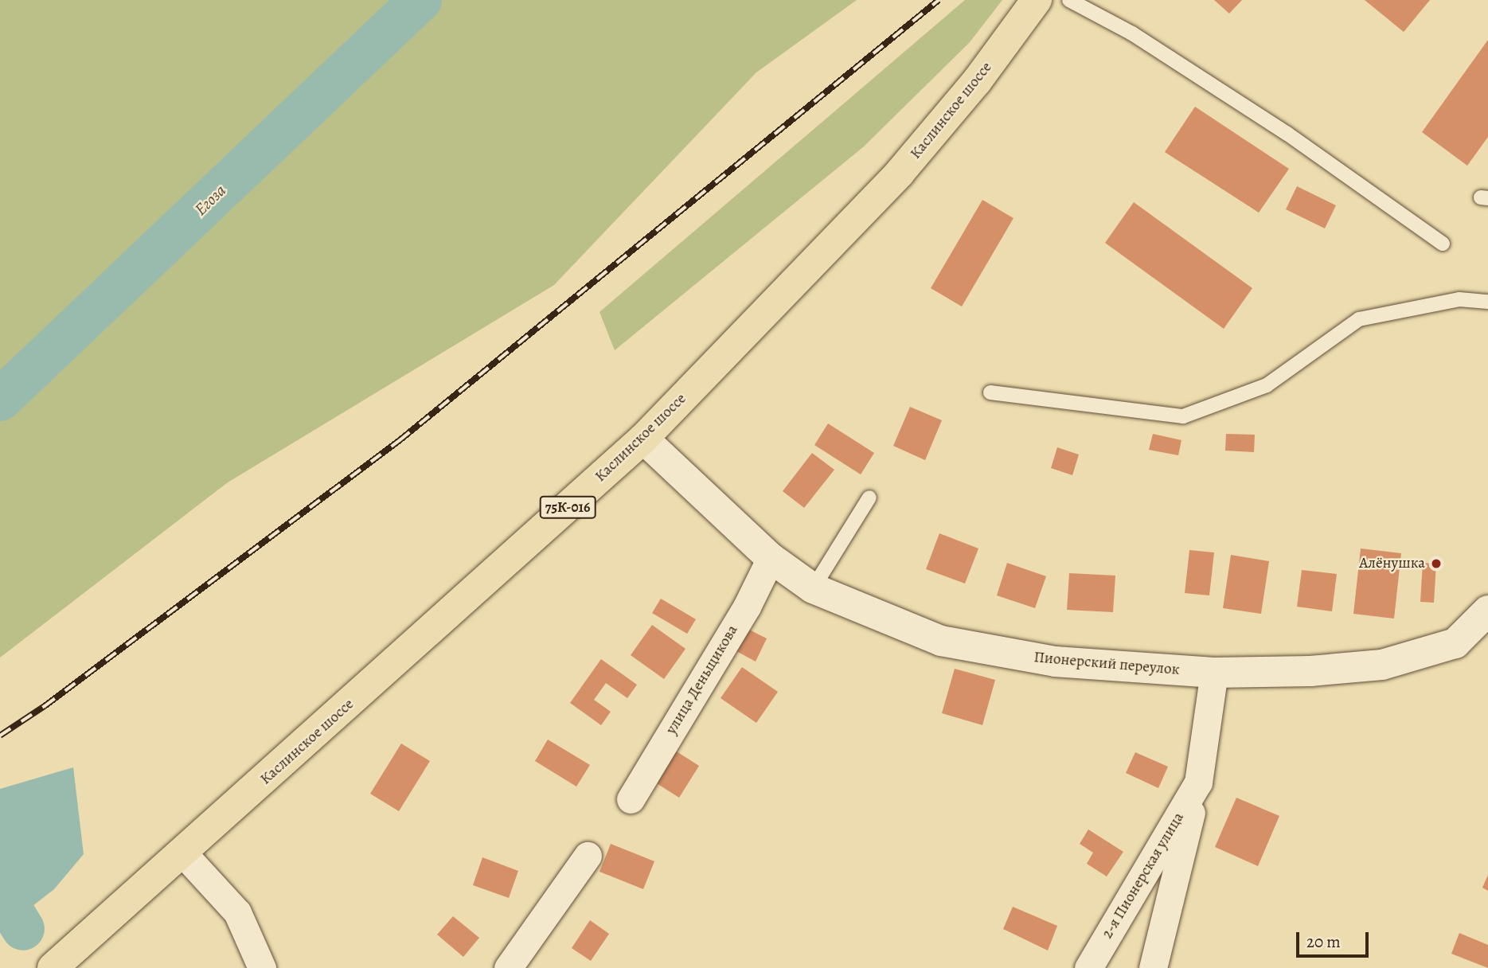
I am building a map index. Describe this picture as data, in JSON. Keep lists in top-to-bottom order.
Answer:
{
  "streets": {
    "main road": ["Каслинское шоссе", "75К-016"],
    "street": ["Пионерский переулок", "улица Деньщикова", "2-я Пионерская улица"]
  },
  "crossings": [
    ["Каслинское шоссе", "Пионерский переулок"],
    ["Пионерский переулок", "улица Деньщикова"],
    ["Пионерский переулок", "2-я Пионерская улица"]
  ],
  "water": ["Егоза"],
  "places": ["Алёнушка"],
  "scale_bar": "20 m"
}
